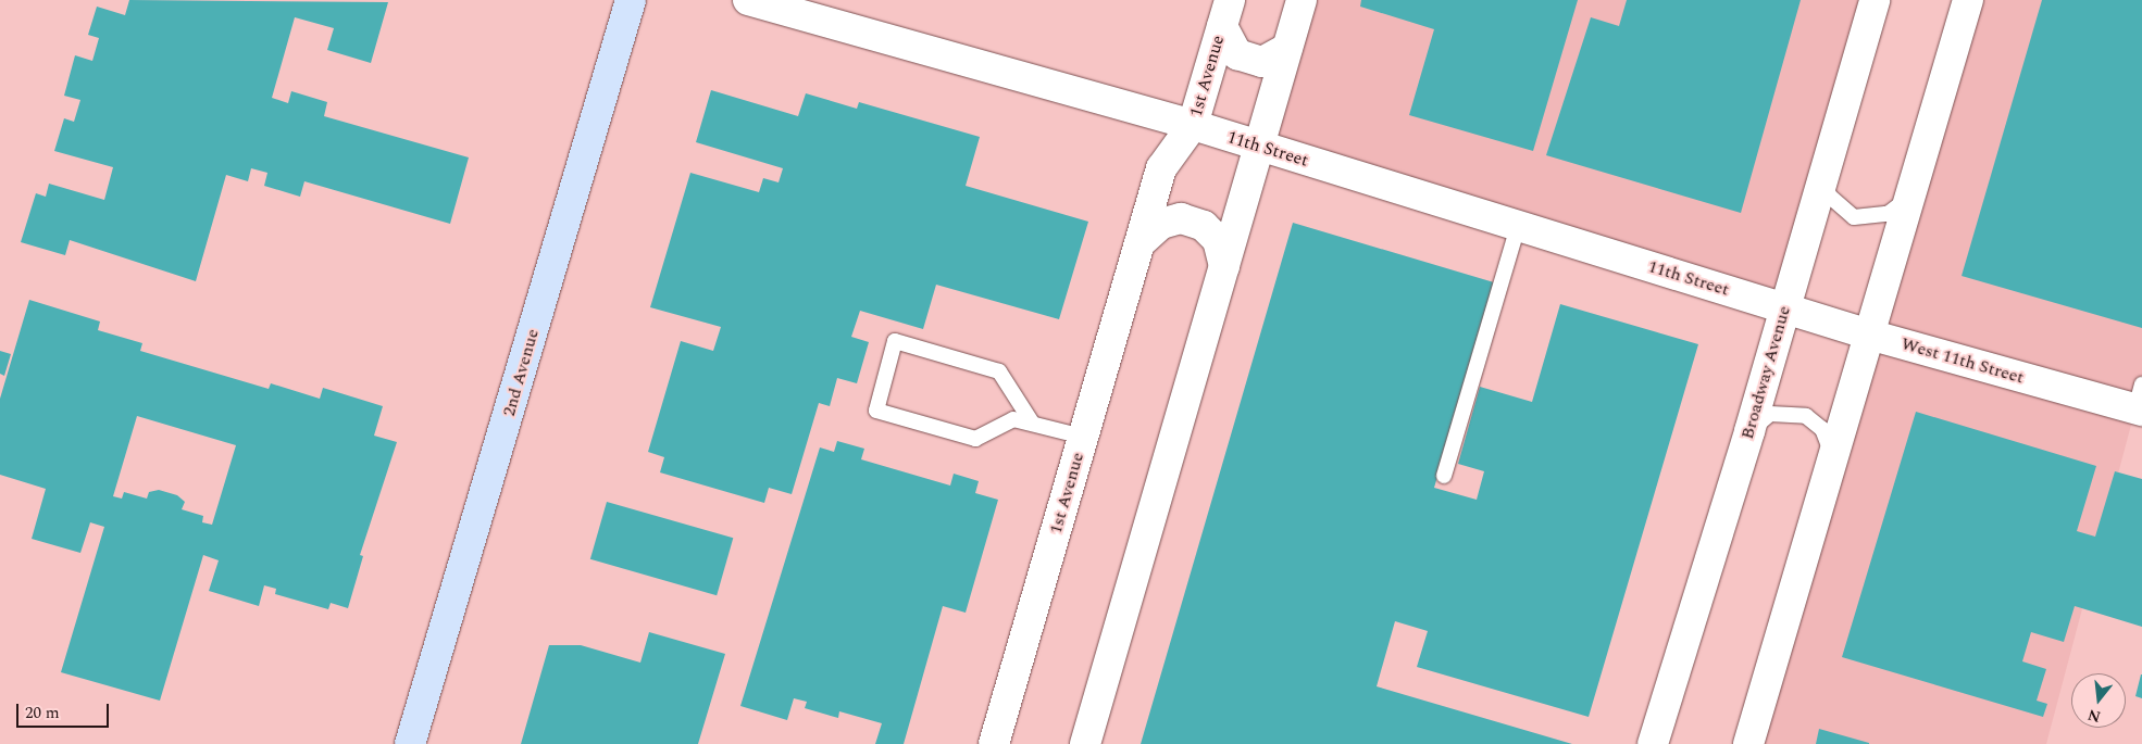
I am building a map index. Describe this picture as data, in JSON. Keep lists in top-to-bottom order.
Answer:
{
  "streets": {
    "main road": ["2nd Avenue"],
    "street": [
      "1st Avenue",
      "11th Street",
      "West 11th Street",
      "Broadway Avenue"
    ]
  },
  "crossings": [
    ["1st Avenue", "11th Street"],
    ["11th Street", "West 11th Street"],
    ["11th Street", "Broadway Avenue"],
    ["West 11th Street", "Broadway Avenue"]
  ],
  "scale_bar": "20 m",
  "north": "bottom"
}
